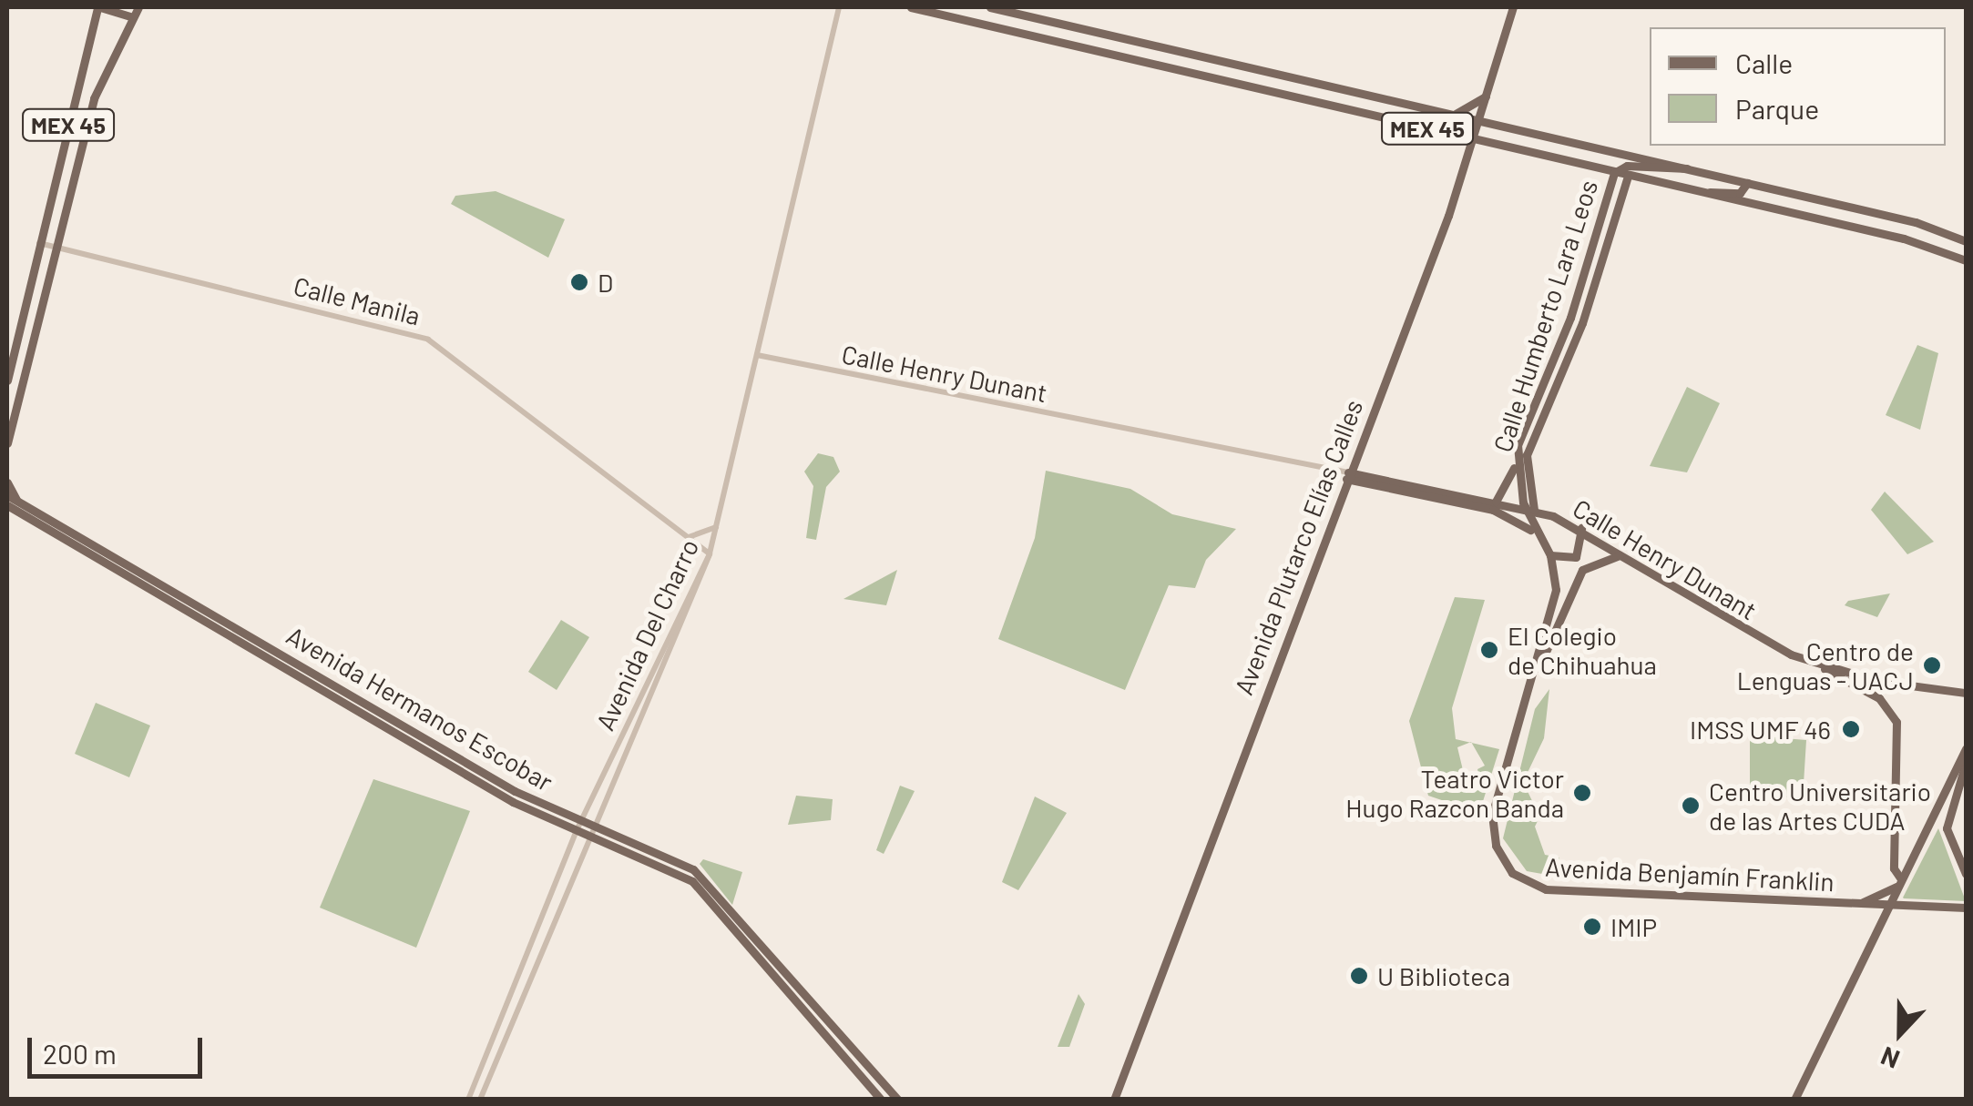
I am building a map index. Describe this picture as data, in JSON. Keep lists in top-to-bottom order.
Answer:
{
  "streets": {
    "main road": [
      "MEX 45",
      "Calle Humberto Lara Leos",
      "Calle Henry Dunant",
      "Avenida Plutarco Elías Calles",
      "Avenida Hermanos Escobar",
      "Avenida Benjamín Franklin"
    ],
    "street": ["Calle Manila", "Avenida Del Charro"]
  },
  "crossings": [
    ["MEX 45", "Calle Manila"],
    ["MEX 45", "Calle Humberto Lara Leos"],
    ["MEX 45", "Avenida Plutarco Elías Calles"],
    ["Calle Manila", "Avenida Del Charro"],
    ["Calle Humberto Lara Leos", "Calle Henry Dunant"],
    ["Calle Henry Dunant", "Avenida Plutarco Elías Calles"],
    ["Calle Henry Dunant", "Avenida Del Charro"],
    ["Avenida Del Charro", "Avenida Hermanos Escobar"]
  ],
  "places": [
    "D",
    "El Colegio de Chihuahua",
    "Centro de Lenguas - UACJ",
    "IMSS UMF 46",
    "Teatro Victor Hugo Razcon Banda",
    "Centro Universitario de las Artes CUDA",
    "IMIP",
    "U Biblioteca"
  ],
  "legend": ["Calle", "Parque"],
  "scale_bar": "200 m",
  "north": "bottom"
}
